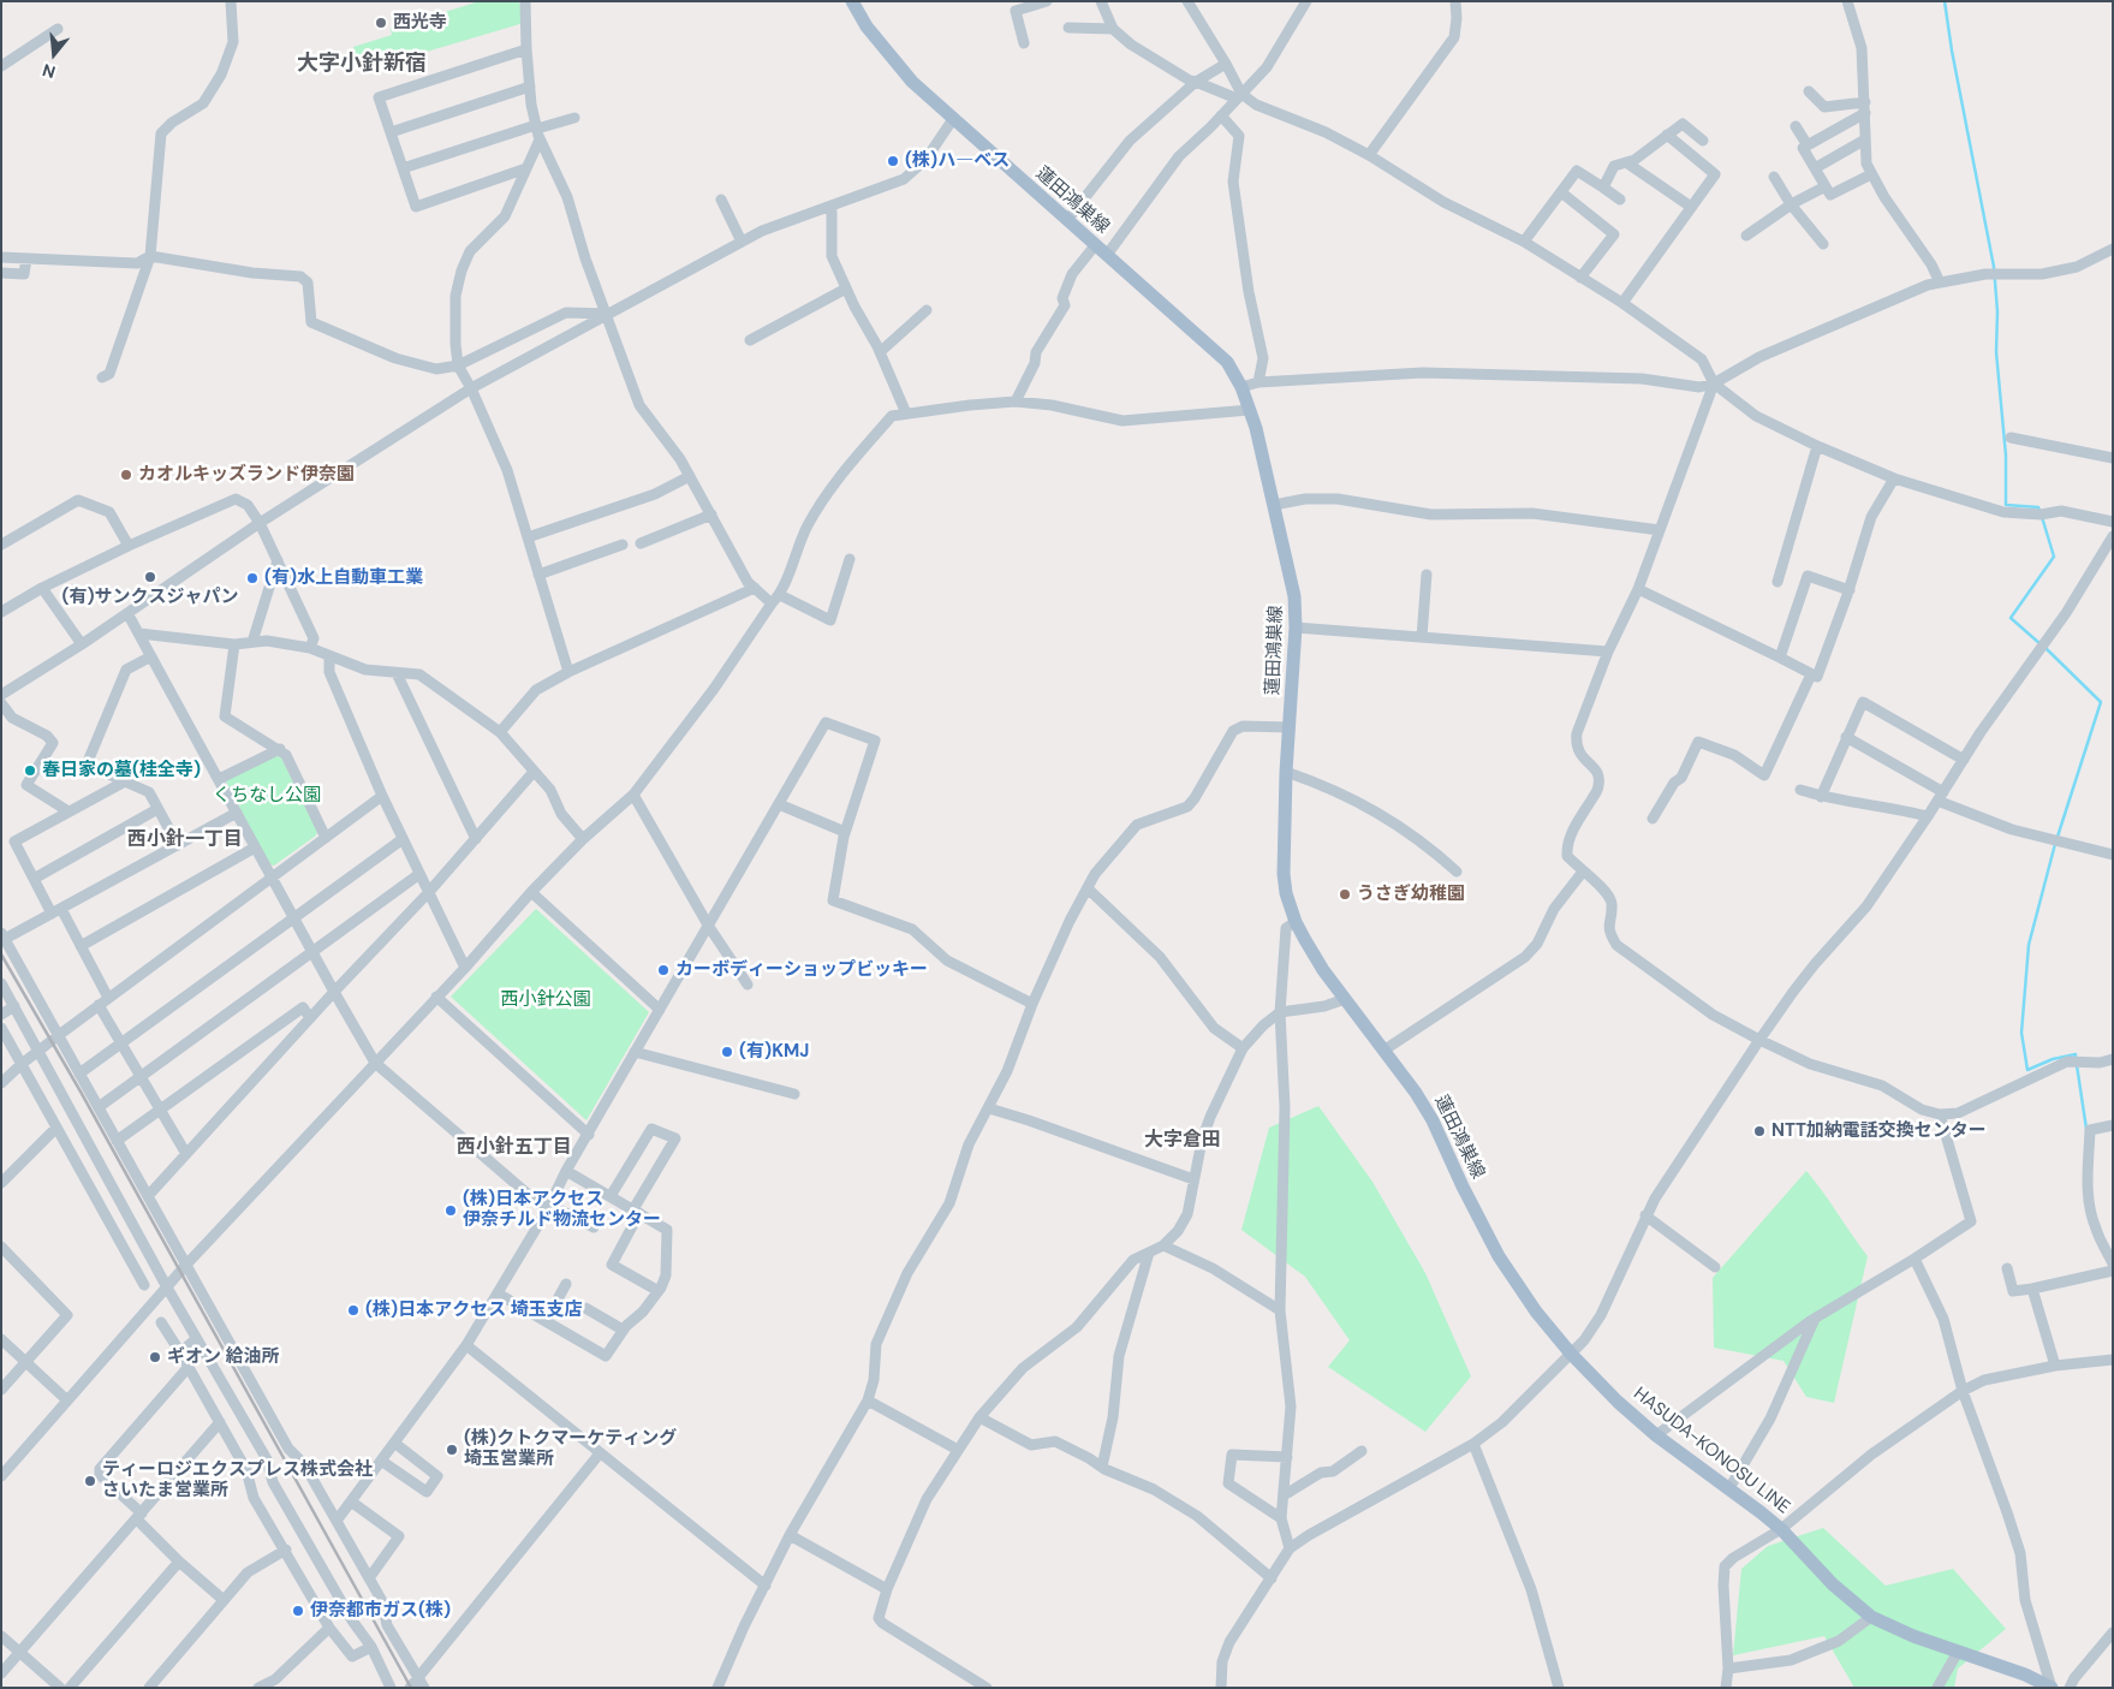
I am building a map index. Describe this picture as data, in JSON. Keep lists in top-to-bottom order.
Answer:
{
  "streets": {
    "main road": ["蓮田鴻巣線", "HASUDA-KONOSU LINE"]
  },
  "crossings": [
    ["蓮田鴻巣線", "HASUDA-KONOSU LINE"]
  ],
  "districts": [
    "大字小針新宿",
    "西小針一丁目",
    "大字倉田",
    "西小針五丁目"
  ],
  "parks": ["くちなし公園", "西小針公園"],
  "places": [
    "西光寺",
    "(株)ハ―ベス",
    "カオルキッズランド伊奈園",
    "(有)サンクスジャパン",
    "(有)水上自動車工業",
    "春日家の墓(桂全寺)",
    "うさぎ幼稚園",
    "カーボディーショップビッキー",
    "(有)KMJ",
    "NTT加納電話交換センター",
    "(株)日本アクセス 伊奈チルド物流センター",
    "(株)日本アクセス 埼玉支店",
    "ギオン 給油所",
    "(株)クトクマーケティング 埼玉営業所",
    "ティーロジエクスプレス株式会社 さいたま営業所",
    "伊奈都市ガス(株)"
  ],
  "north": "bottom"
}
